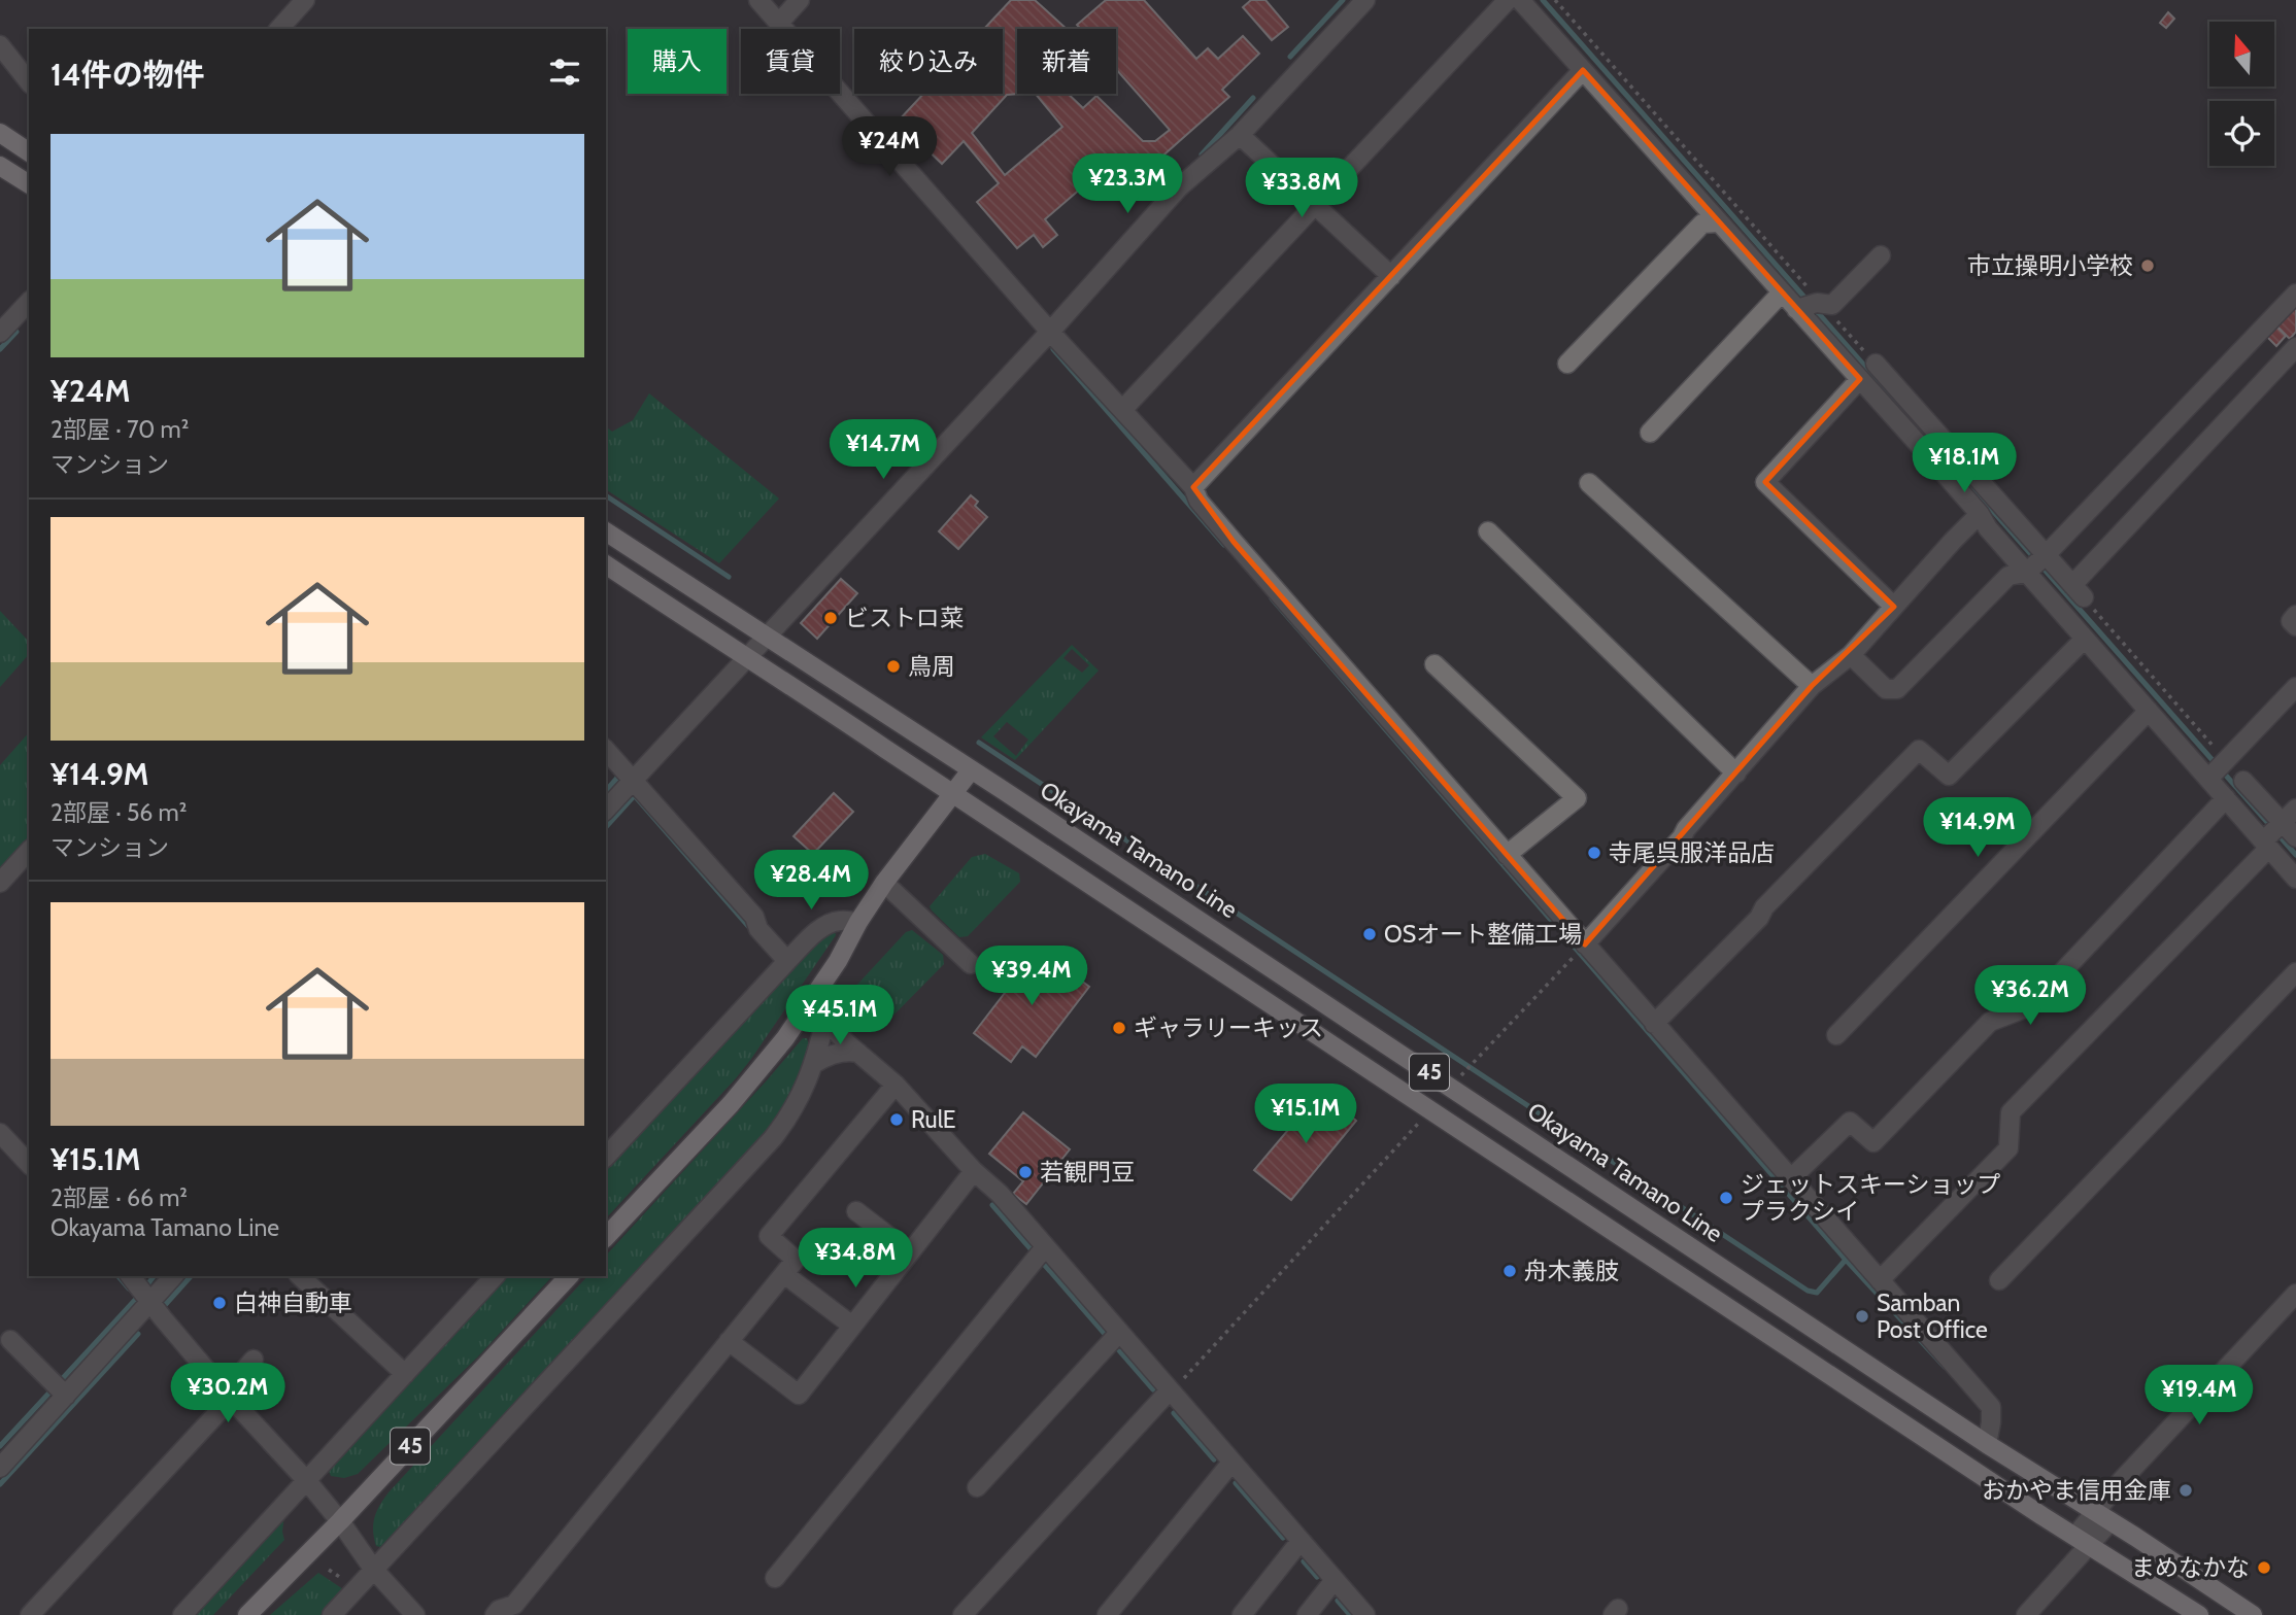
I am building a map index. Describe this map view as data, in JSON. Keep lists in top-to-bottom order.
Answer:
{
  "streets": {
    "main road": ["Okayama Tamano Line", "45"]
  },
  "places": [
    "市立操明小学校",
    "ビストロ菜",
    "鳥周",
    "寺尾呉服洋品店",
    "OSオート整備工場",
    "ギャラリーキッス",
    "RulE",
    "若観門豆",
    "ジェットスキーショップ プラクシイ",
    "舟木義肢",
    "白神自動車",
    "Samban Post Office",
    "おかやま信用金庫",
    "まめなかな"
  ],
  "north": "top",
  "page": {
    "chip": [
      "購入",
      "賃貸",
      "絞り込み",
      "新着"
    ],
    "heading": "14件の物件",
    "list": [
      {
        "name": "¥24M",
        "note": "2部屋 · 70 m² · マンション"
      },
      {
        "name": "¥14.9M",
        "note": "2部屋 · 56 m² · マンション"
      },
      {
        "name": "¥15.1M",
        "note": "2部屋 · 66 m² · Okayama Tamano Line"
      }
    ],
    "price": [
      "¥24M",
      "¥23.3M",
      "¥33.8M",
      "¥14.7M",
      "¥18.1M",
      "¥14.9M",
      "¥28.4M",
      "¥39.4M",
      "¥36.2M",
      "¥45.1M",
      "¥15.1M",
      "¥34.8M",
      "¥30.2M",
      "¥19.4M"
    ]
  }
}
